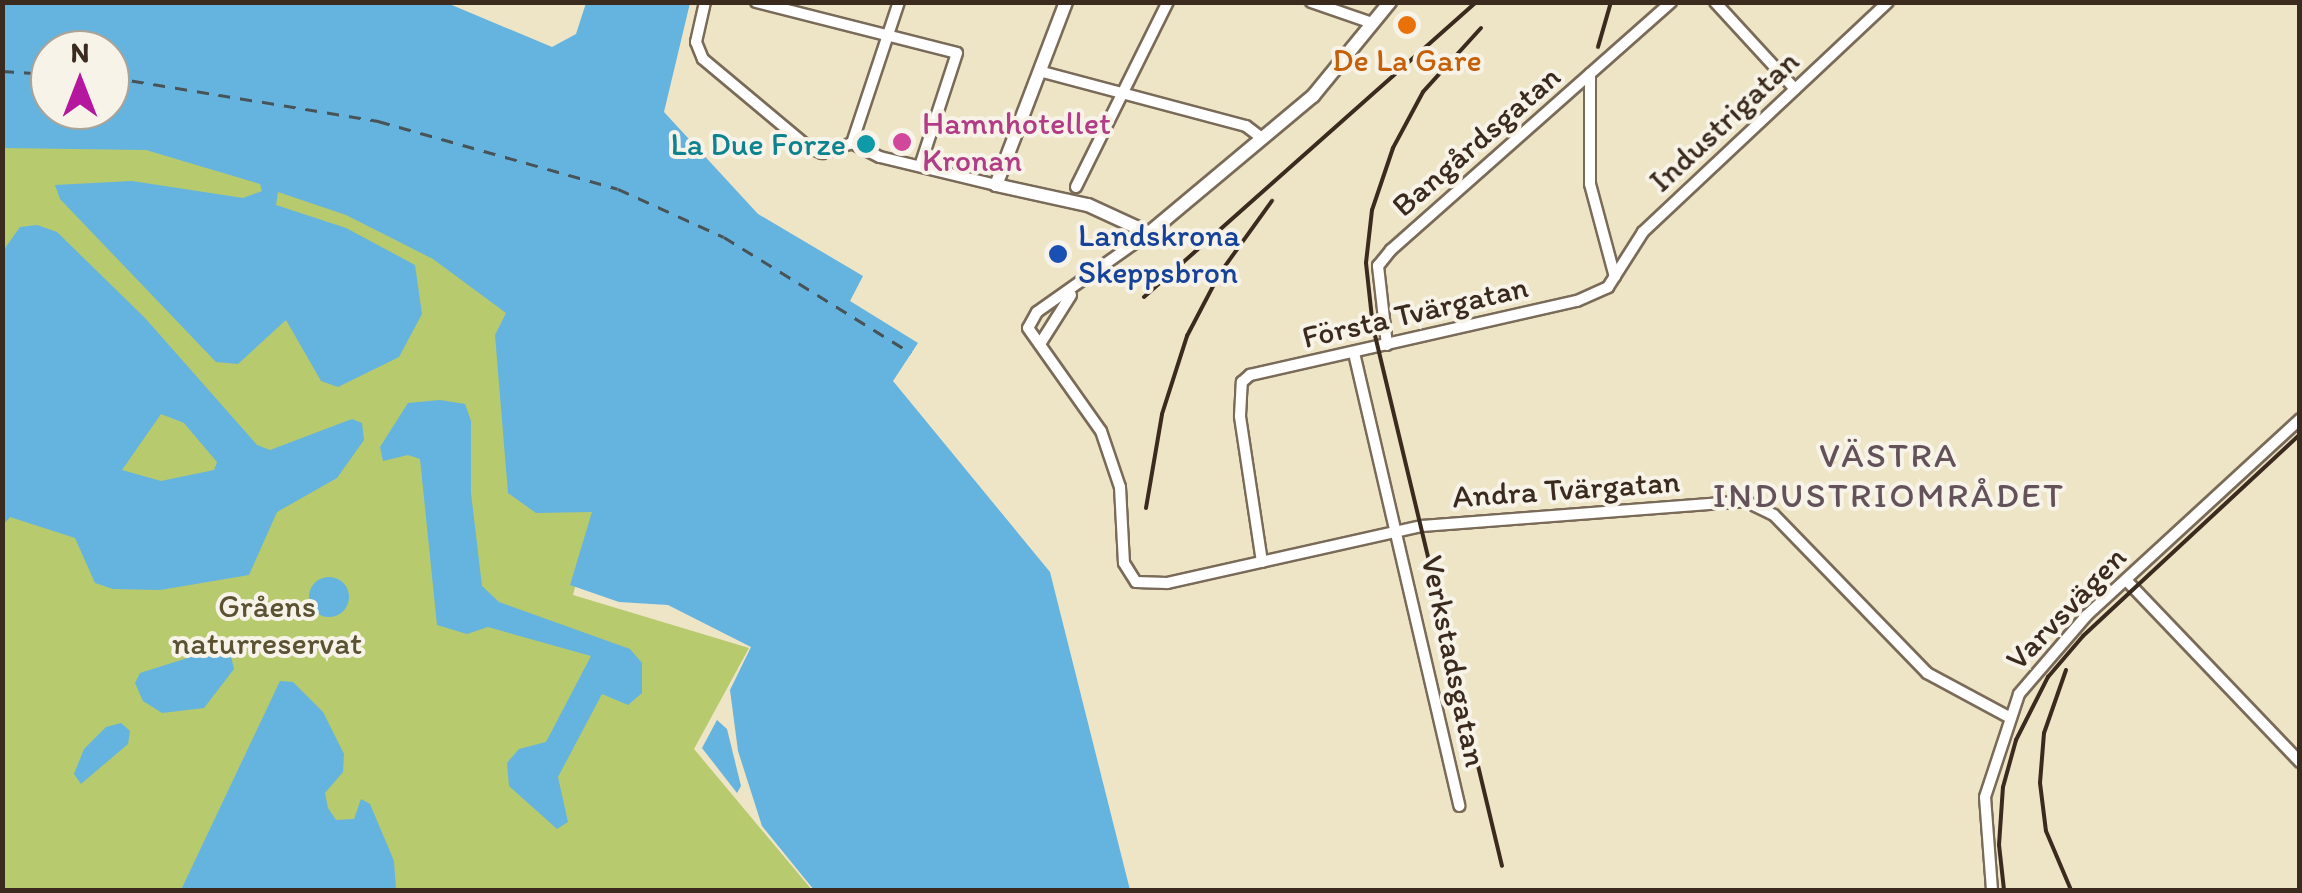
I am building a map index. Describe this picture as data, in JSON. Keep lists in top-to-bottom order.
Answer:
{
  "streets": {
    "street": [
      "Industrigatan",
      "Bangårdsgatan",
      "Första Tvärgatan",
      "Andra Tvärgatan",
      "Varvsvägen",
      "Verkstadsgatan"
    ]
  },
  "crossings": [
    ["Industrigatan", "Första Tvärgatan"],
    ["Bangårdsgatan", "Första Tvärgatan"],
    ["Första Tvärgatan", "Andra Tvärgatan"],
    ["Första Tvärgatan", "Verkstadsgatan"],
    ["Andra Tvärgatan", "Varvsvägen"],
    ["Andra Tvärgatan", "Verkstadsgatan"]
  ],
  "districts": ["VÄSTRA INDUSTRIOMRÅDET"],
  "parks": ["Gråens naturreservat"],
  "places": [
    "De La Gare",
    "Hamnhotellet Kronan",
    "La Due Forze",
    "Landskrona Skeppsbron"
  ],
  "north": "top"
}
